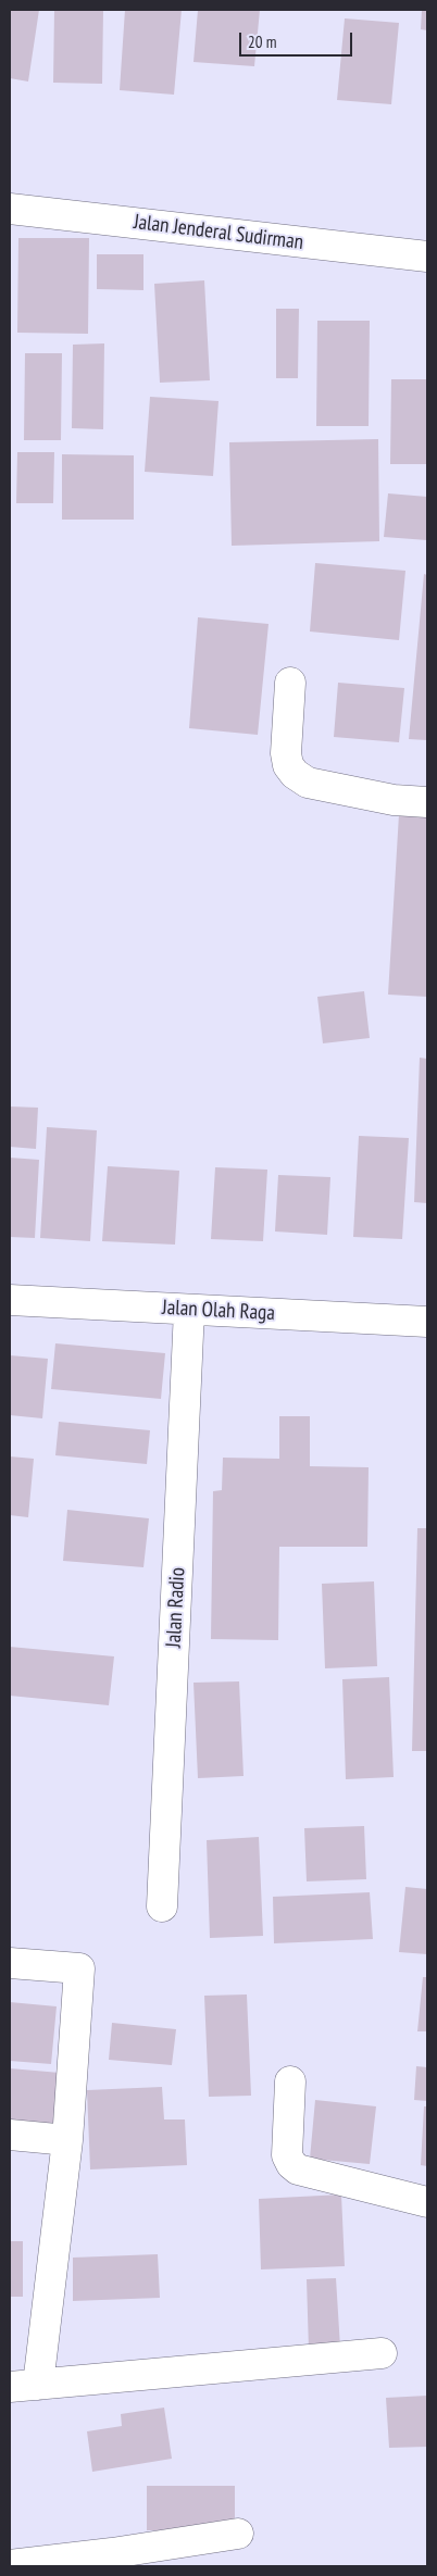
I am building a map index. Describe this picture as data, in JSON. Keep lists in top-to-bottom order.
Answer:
{
  "streets": {
    "street": ["Jalan Jenderal Sudirman", "Jalan Olah Raga", "Jalan Radio"]
  },
  "crossings": [
    ["Jalan Olah Raga", "Jalan Radio"]
  ],
  "scale_bar": "20 m"
}
